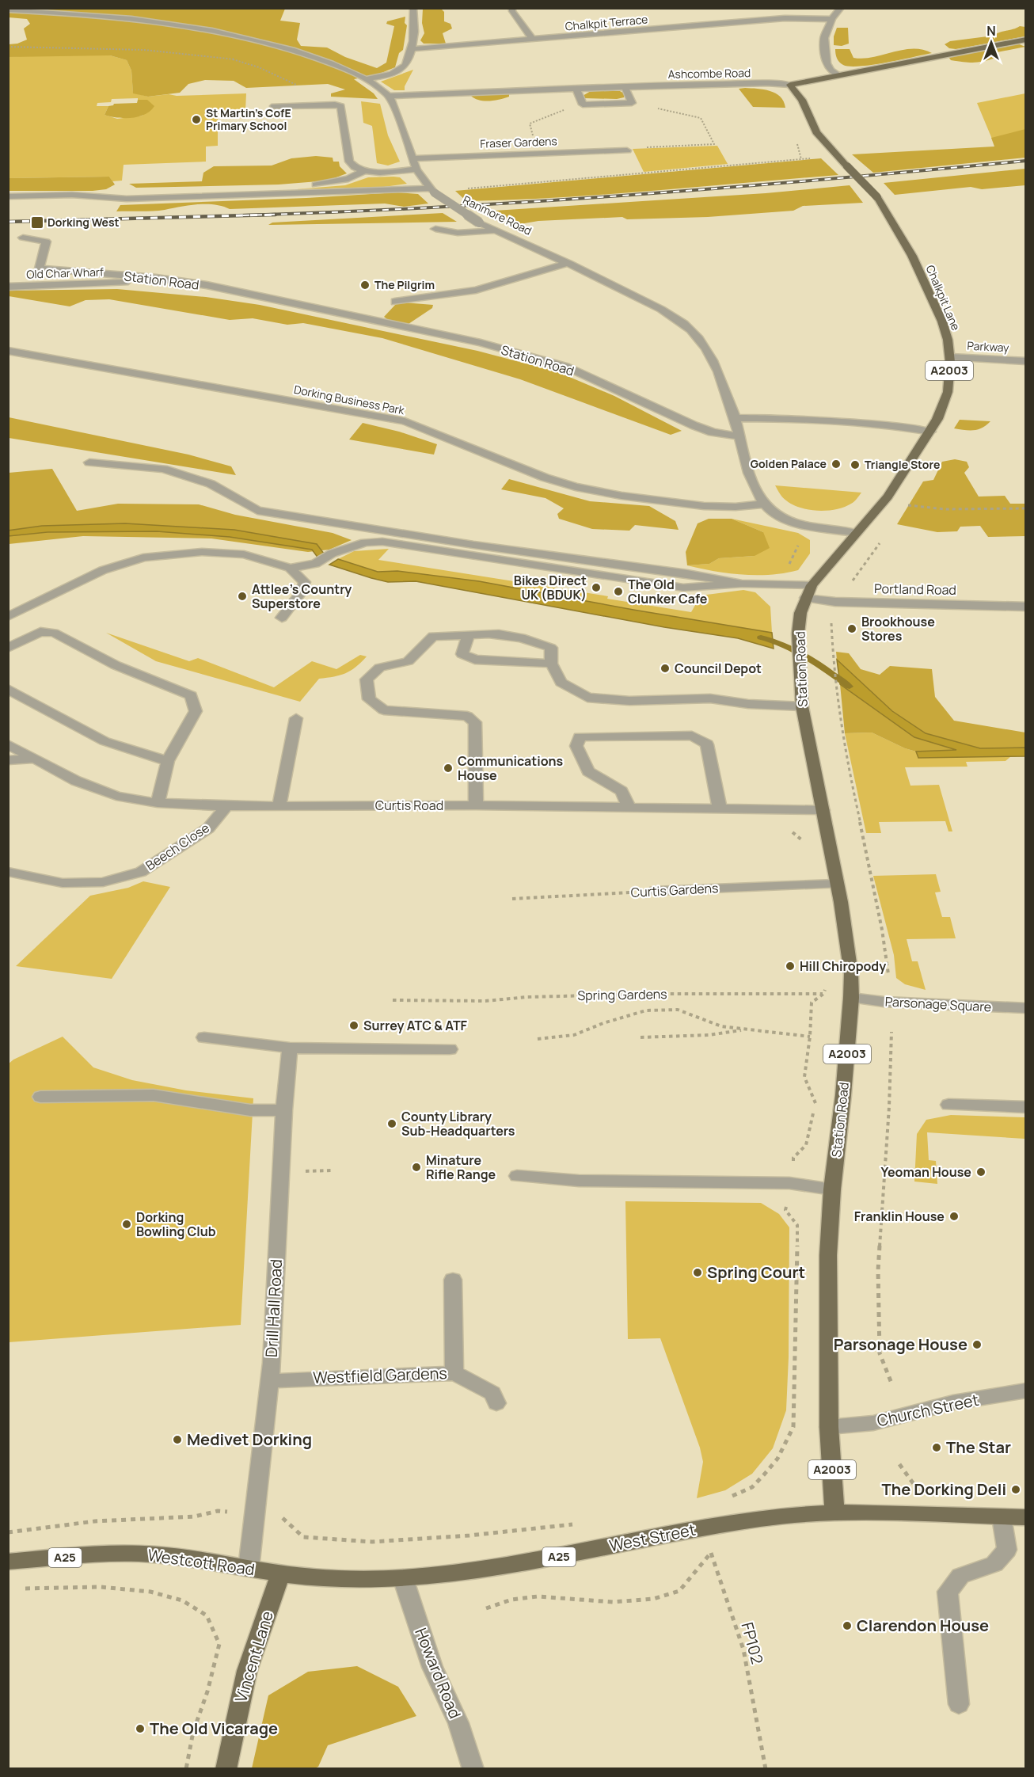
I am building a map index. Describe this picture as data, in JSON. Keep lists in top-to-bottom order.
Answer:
{
  "streets": {
    "main road": [
      "Ashcombe Road",
      "Station Road",
      "Chalkpit Lane",
      "A2003",
      "West Street",
      "A25",
      "Westcott Road",
      "Vincent Lane"
    ],
    "street": [
      "Chalkpit Terrace",
      "Fraser Gardens",
      "Ranmore Road",
      "Old Char Wharf",
      "Parkway",
      "Dorking Business Park",
      "Portland Road",
      "Curtis Road",
      "Beech Close",
      "Curtis Gardens",
      "Parsonage Square",
      "Drill Hall Road",
      "Westfield Gardens",
      "Church Street",
      "Howard Road"
    ],
    "path": ["Spring Gardens", "FP102"]
  },
  "crossings": [
    ["Ashcombe Road", "Ranmore Road"],
    ["Ashcombe Road", "Chalkpit Lane"],
    ["Fraser Gardens", "Ranmore Road"],
    ["Ranmore Road", "Station Road"],
    ["Old Char Wharf", "Station Road"],
    ["Station Road", "Chalkpit Lane"],
    ["Station Road", "A2003"],
    ["Station Road", "Portland Road"],
    ["Station Road", "Curtis Road"],
    ["Station Road", "Curtis Gardens"],
    ["Station Road", "Spring Gardens"],
    ["Station Road", "Parsonage Square"],
    ["Station Road", "Church Street"],
    ["Chalkpit Lane", "Parkway"],
    ["A2003", "Church Street"],
    ["A2003", "West Street"],
    ["Curtis Road", "Beech Close"],
    ["Spring Gardens", "Parsonage Square"],
    ["Drill Hall Road", "Westfield Gardens"],
    ["Drill Hall Road", "Westcott Road"],
    ["West Street", "Westcott Road"],
    ["West Street", "FP102"],
    ["West Street", "Vincent Lane"],
    ["West Street", "Howard Road"],
    ["Westcott Road", "Vincent Lane"]
  ],
  "places": {
    "other": [
      "St Martin's CofE Primary School",
      "The Pilgrim",
      "Golden Palace",
      "Triangle Store",
      "Bikes Direct UK (BDUK)",
      "The Old Clunker Cafe",
      "Attlee's Country Superstore",
      "Brookhouse Stores",
      "Council Depot",
      "Communications House",
      "Hill Chiropody",
      "Surrey ATC & ATF",
      "County Library Sub-Headquarters",
      "Minature Rifle Range",
      "Yeoman House",
      "Franklin House",
      "Dorking Bowling Club",
      "Spring Court",
      "Parsonage House",
      "Medivet Dorking",
      "The Star",
      "The Dorking Deli",
      "Clarendon House",
      "The Old Vicarage"
    ],
    "transit": ["Dorking West"]
  },
  "north": "top"
}
